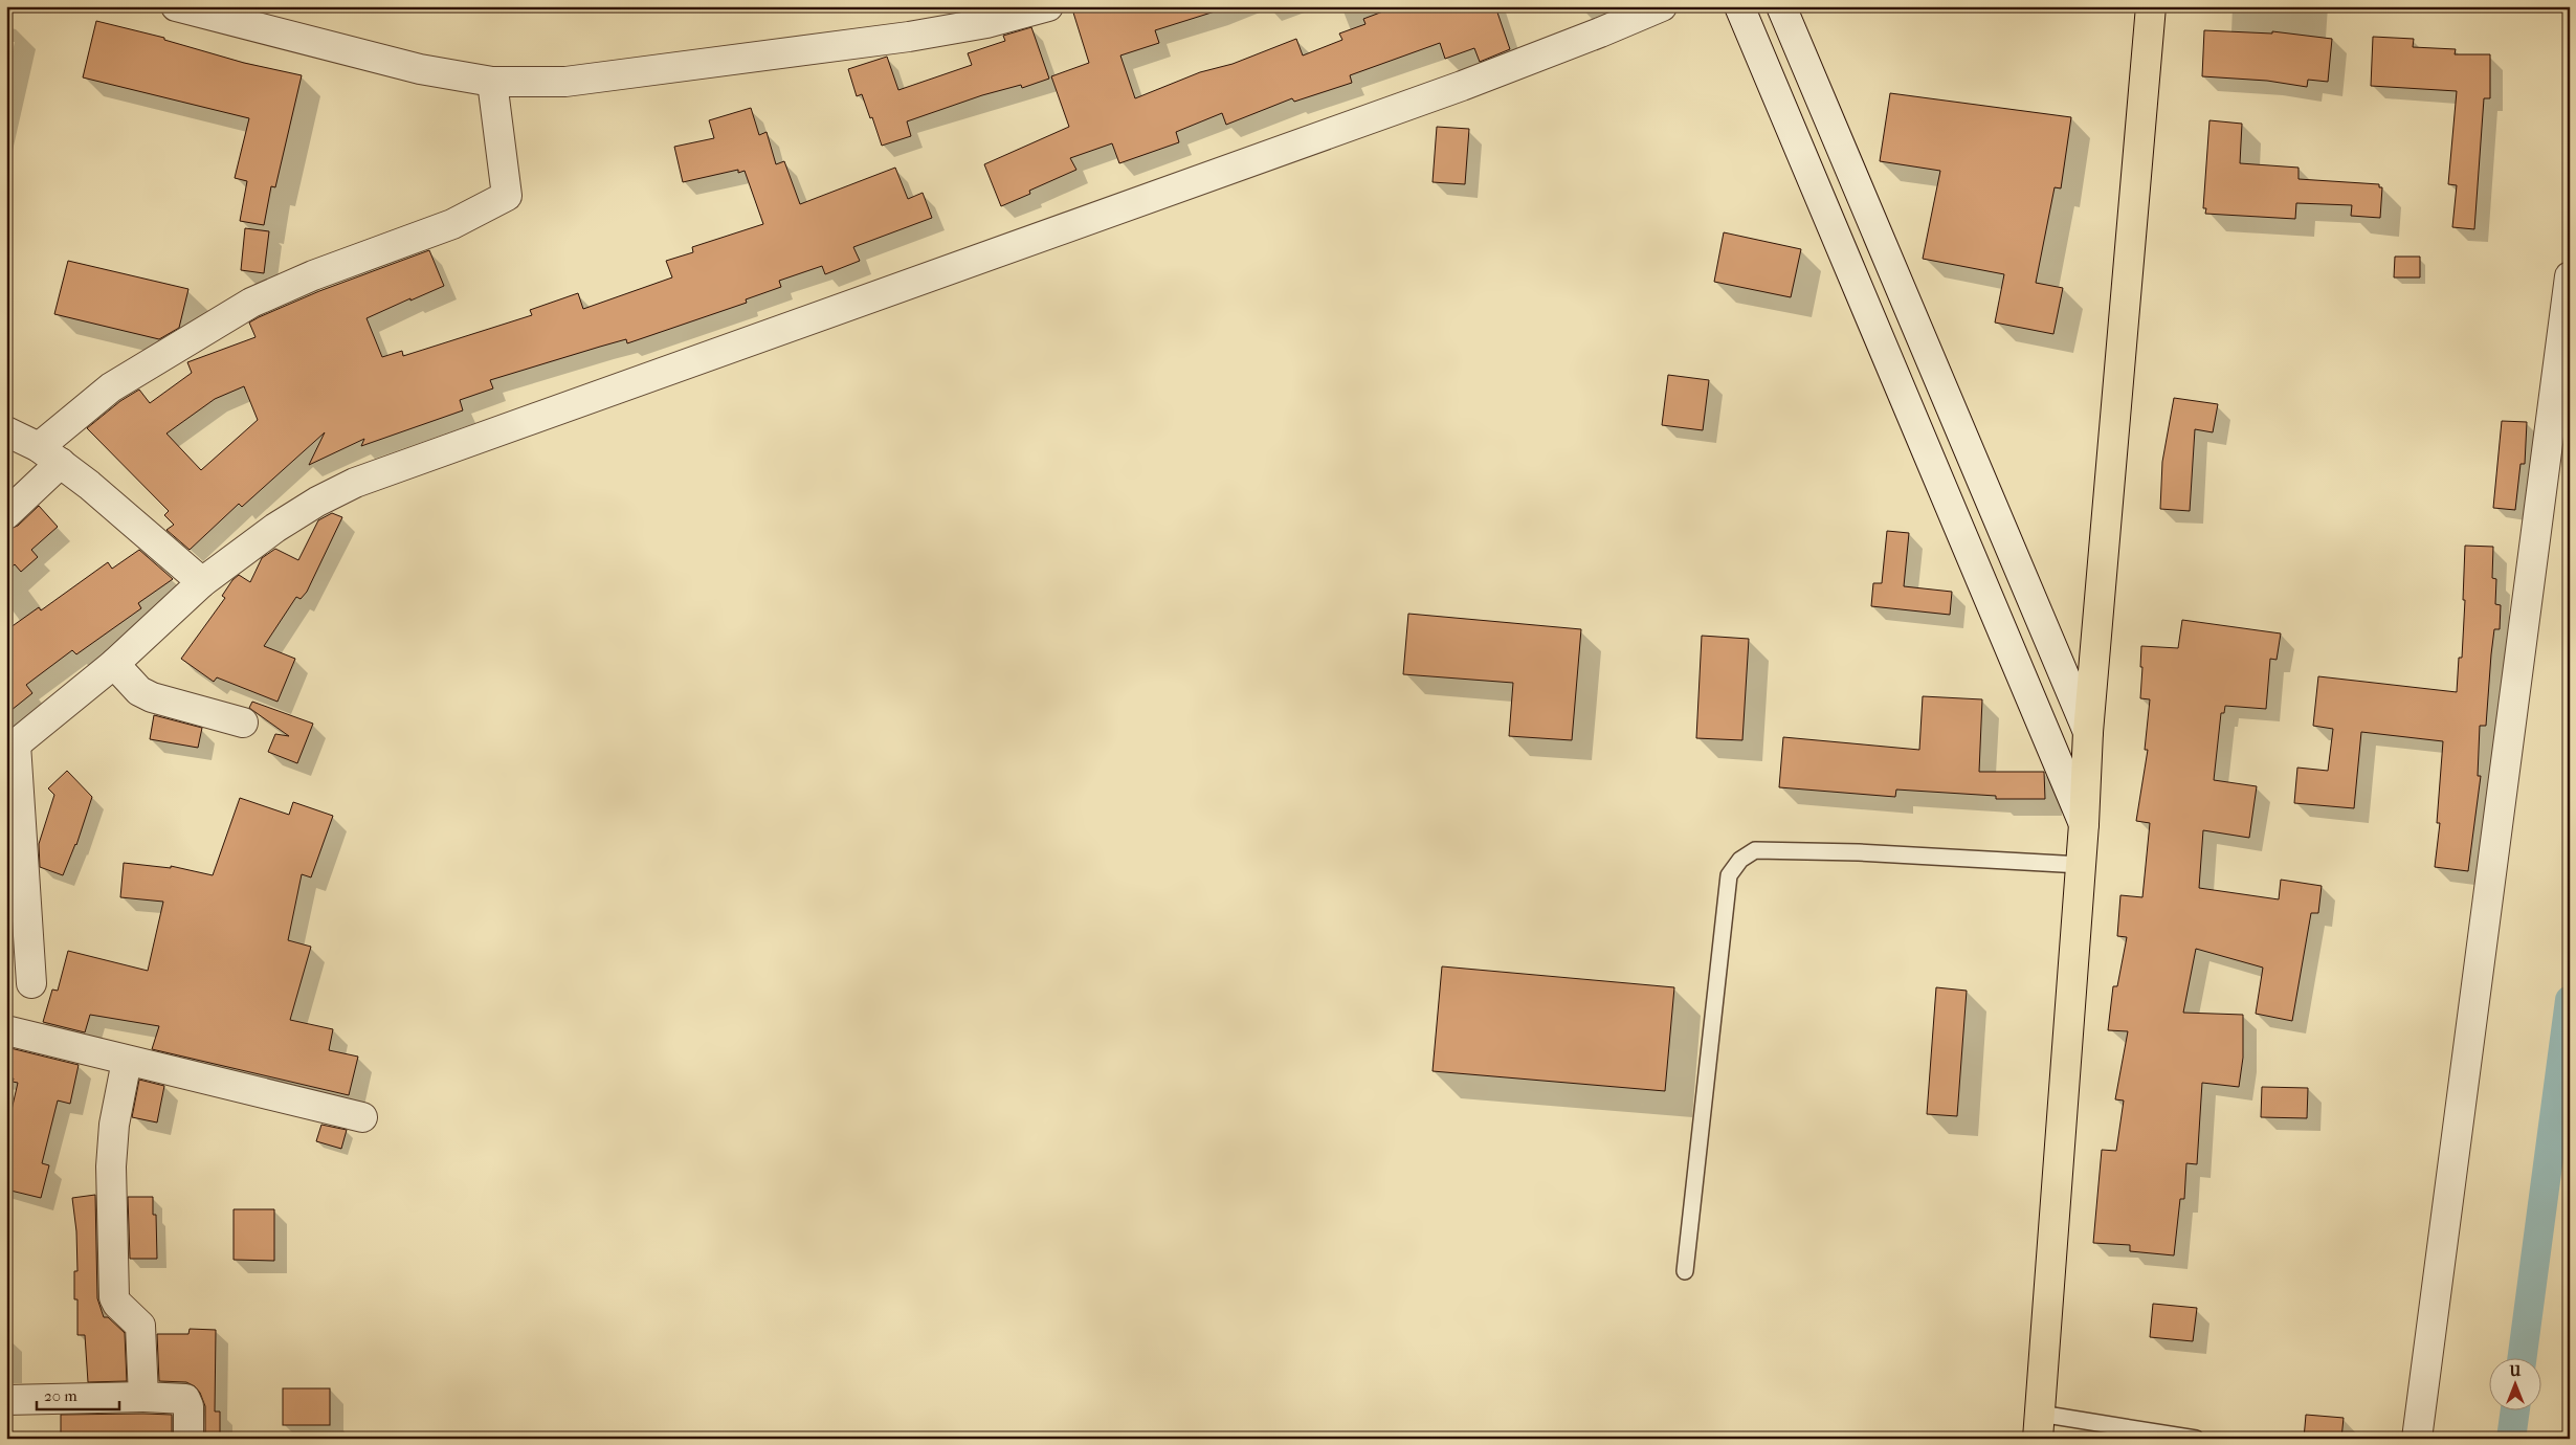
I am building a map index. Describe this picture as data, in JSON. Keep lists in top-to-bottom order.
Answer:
{
  "scale_bar": "20 m",
  "north": "top"
}
